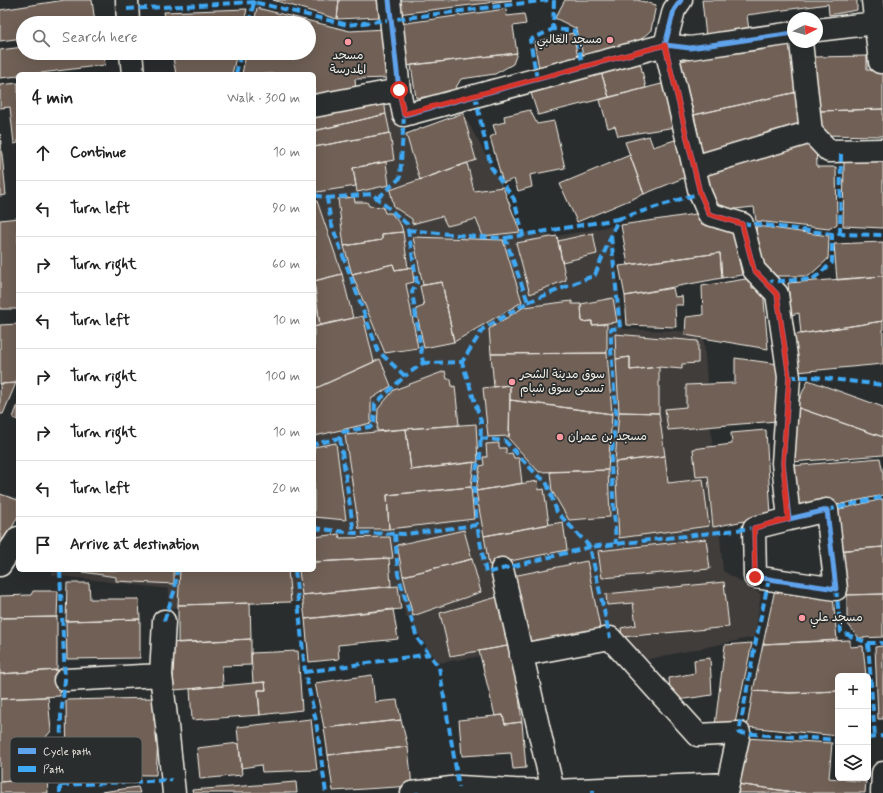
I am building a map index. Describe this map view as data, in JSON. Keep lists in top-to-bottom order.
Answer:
{
  "places": [
    "مسجد الغالبي",
    "مسجد المدرسة",
    "سوق مدينة الشحر تسمى سوق شبام",
    "مسجد بن عمران",
    "مسجد علي"
  ],
  "legend": ["Cycle path", "Path"],
  "north": "right",
  "page": {
    "search": "Search here",
    "heading": ["4 min", "Walk · 300 m"],
    "list": [
      ["Continue", "10 m"],
      ["Turn left", "90 m"],
      ["Turn right", "60 m"],
      ["Turn left", "10 m"],
      ["Turn right", "100 m"],
      ["Turn right", "10 m"],
      ["Turn left", "20 m"],
      "Arrive at destination"
    ],
    "map_buttons": ["+", "−"]
  }
}
